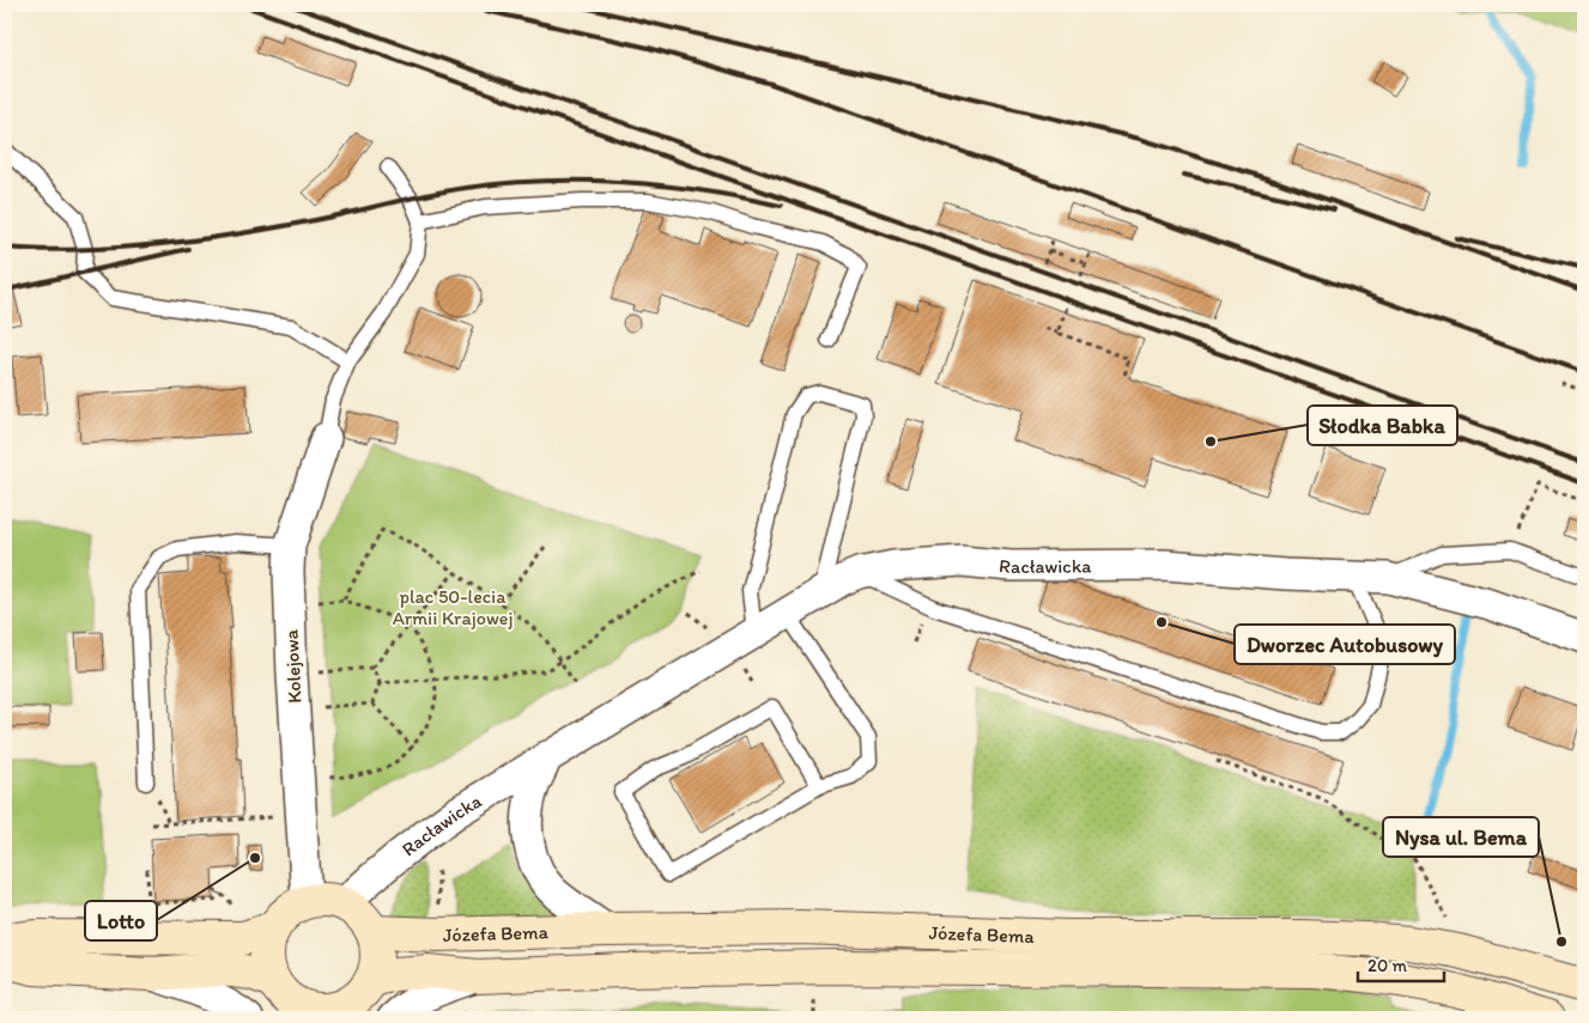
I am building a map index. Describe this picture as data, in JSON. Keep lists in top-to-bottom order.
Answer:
{
  "streets": {
    "main road": ["Józefa Bema"],
    "street": ["Racławicka", "Kolejowa"]
  },
  "crossings": [
    ["Racławicka", "Kolejowa"],
    ["Racławicka", "Józefa Bema"],
    ["Kolejowa", "Józefa Bema"]
  ],
  "parks": ["plac 50-lecia Armii Krajowej"],
  "places": [
    "Słodka Babka",
    "Dworzec Autobusowy",
    "Lotto",
    "Nysa ul. Bema"
  ],
  "scale_bar": "20 m"
}
